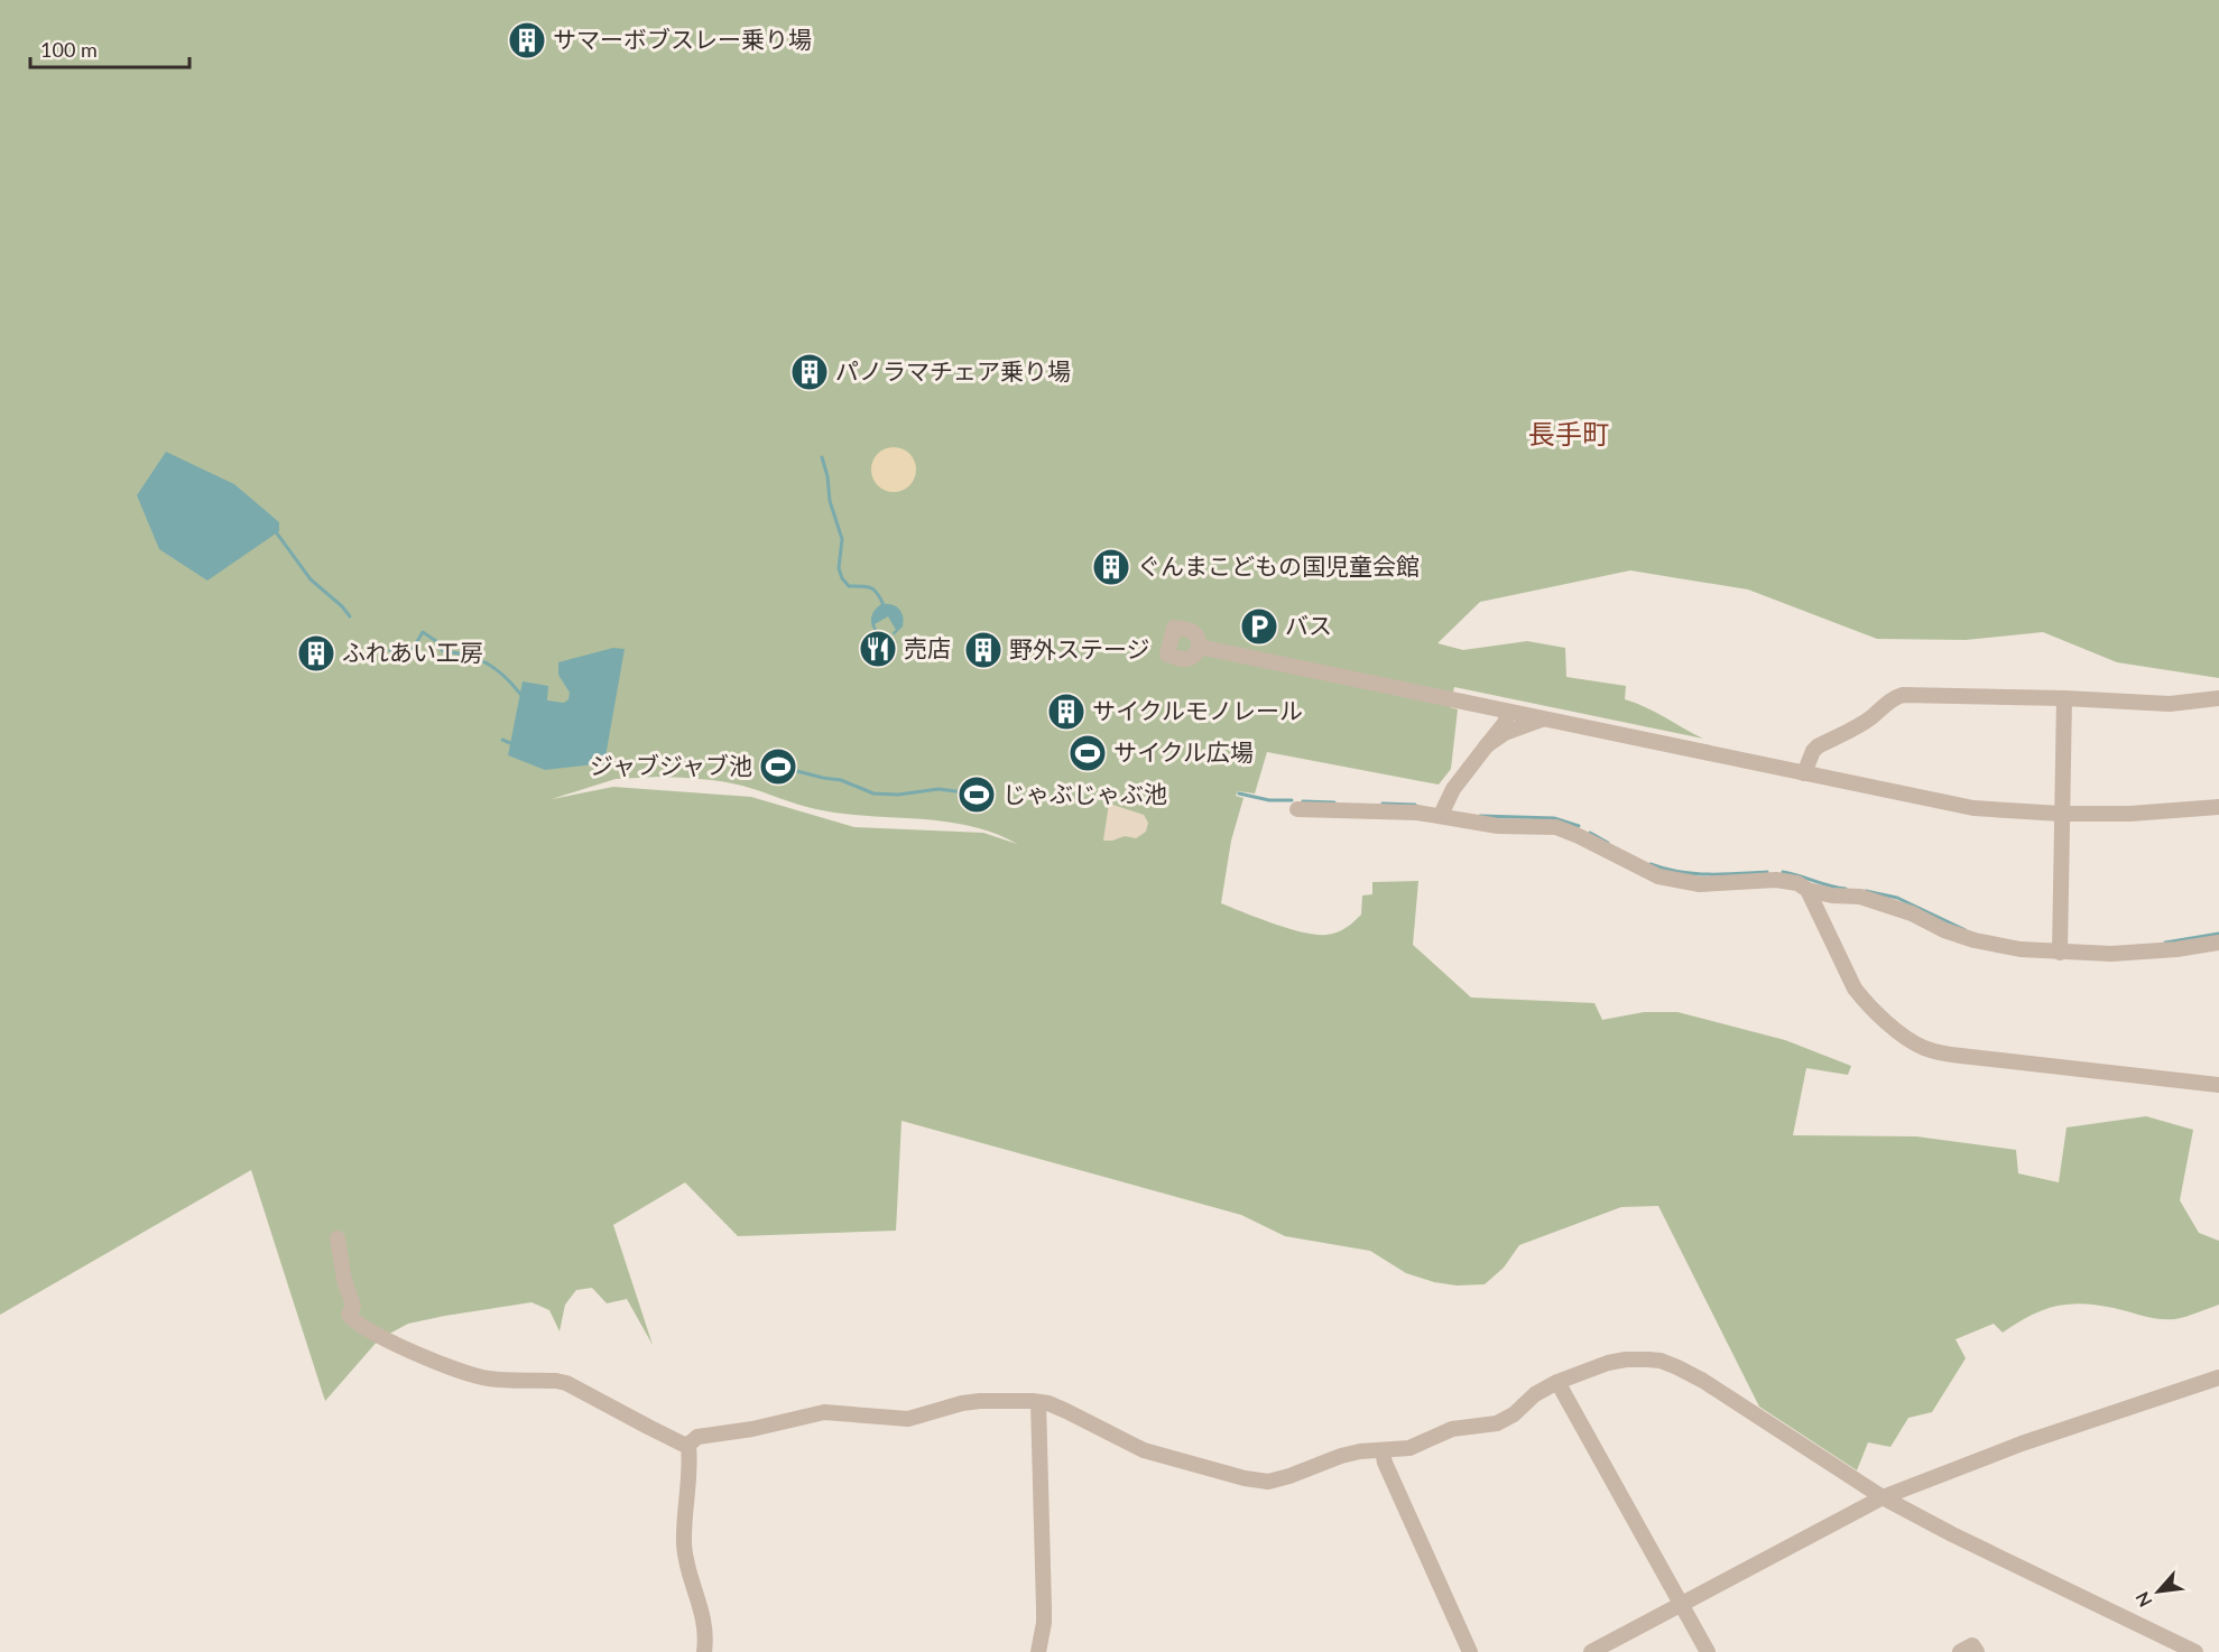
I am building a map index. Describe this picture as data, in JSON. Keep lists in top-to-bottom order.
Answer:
{
  "districts": ["長手町"],
  "places": {
    "building": [
      "サマーボブスレー乗り場",
      "パノラマチェア乗り場",
      "ぐんまこどもの国児童会館",
      "野外ステージ",
      "ふれあい工房",
      "サイクルモノレール"
    ],
    "parking": ["バス"],
    "restaurant": ["売店"],
    "sports": ["サイクル広場", "ジャブジャブ池", "じゃぶじゃぶ池"]
  },
  "scale_bar": "100 m",
  "north": "bottom left"
}
